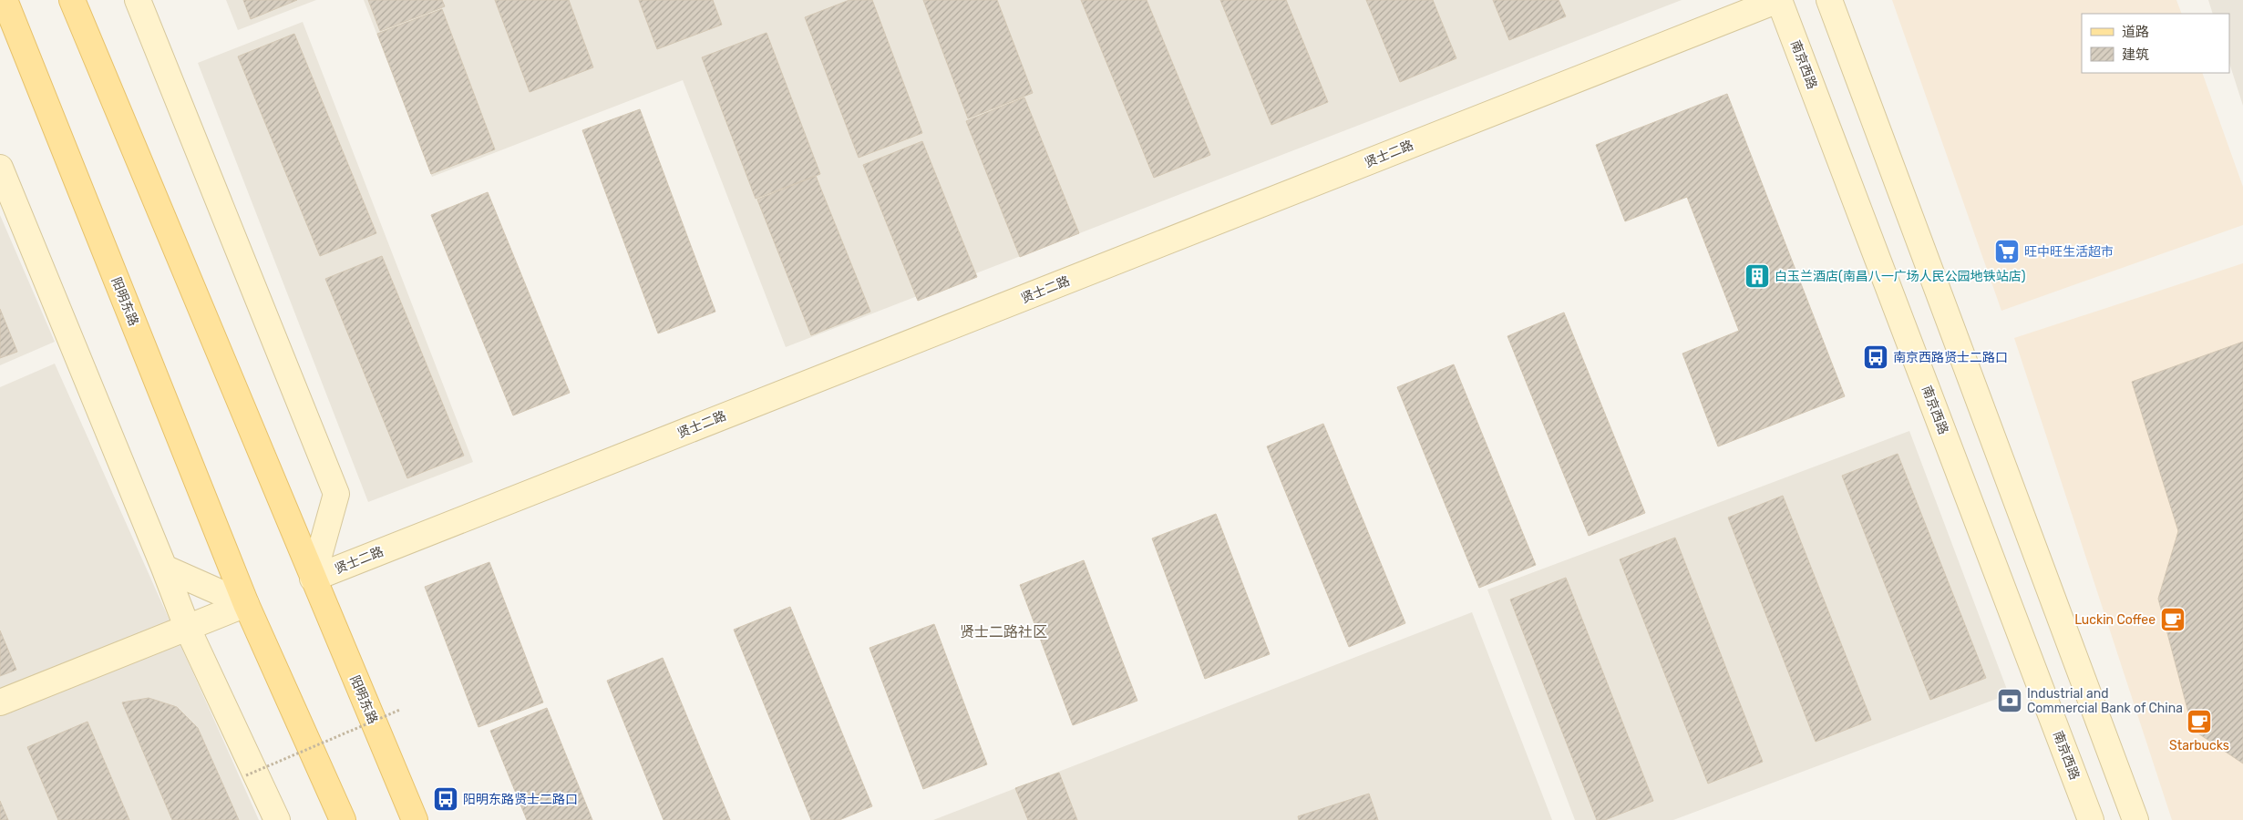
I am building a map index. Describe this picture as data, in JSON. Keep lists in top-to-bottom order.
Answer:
{
  "streets": {
    "main road": ["南京西路", "贤士二路", "阳明东路"]
  },
  "crossings": [
    ["南京西路", "贤士二路"],
    ["贤士二路", "阳明东路"]
  ],
  "districts": ["贤士二路社区"],
  "places": {
    "supermarket": ["旺中旺生活超市"],
    "building": ["白玉兰酒店(南昌八一广场人民公园地铁站店)"],
    "bus stop": ["南京西路贤士二路口", "阳明东路贤士二路口"],
    "cafe": ["Luckin Coffee", "Starbucks"],
    "bank": ["Industrial and Commercial Bank of China"]
  },
  "legend": ["道路", "建筑"]
}
